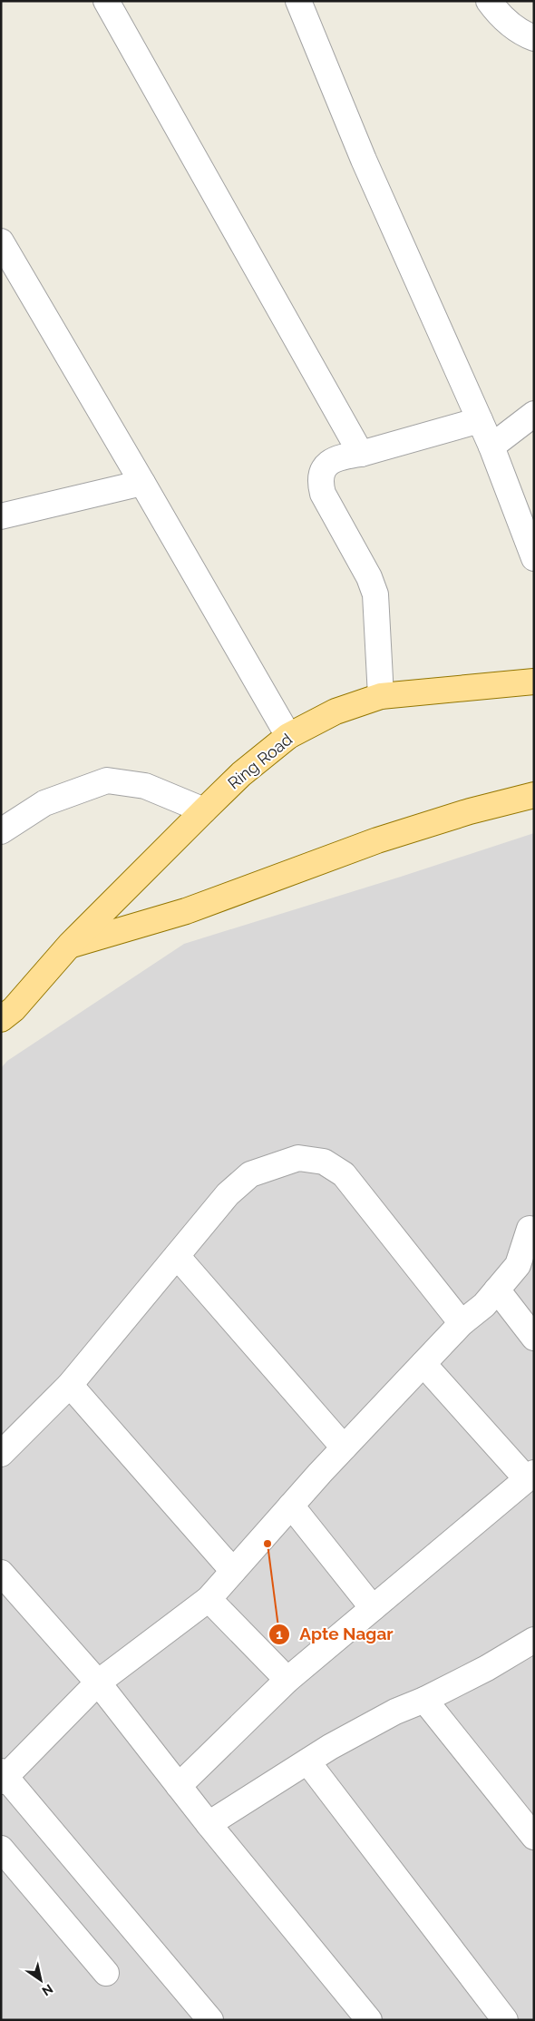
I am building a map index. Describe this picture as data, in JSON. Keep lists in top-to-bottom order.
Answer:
{
  "streets": {
    "main road": ["Ring Road"]
  },
  "places": ["Apte Nagar"],
  "north": "bottom right"
}
